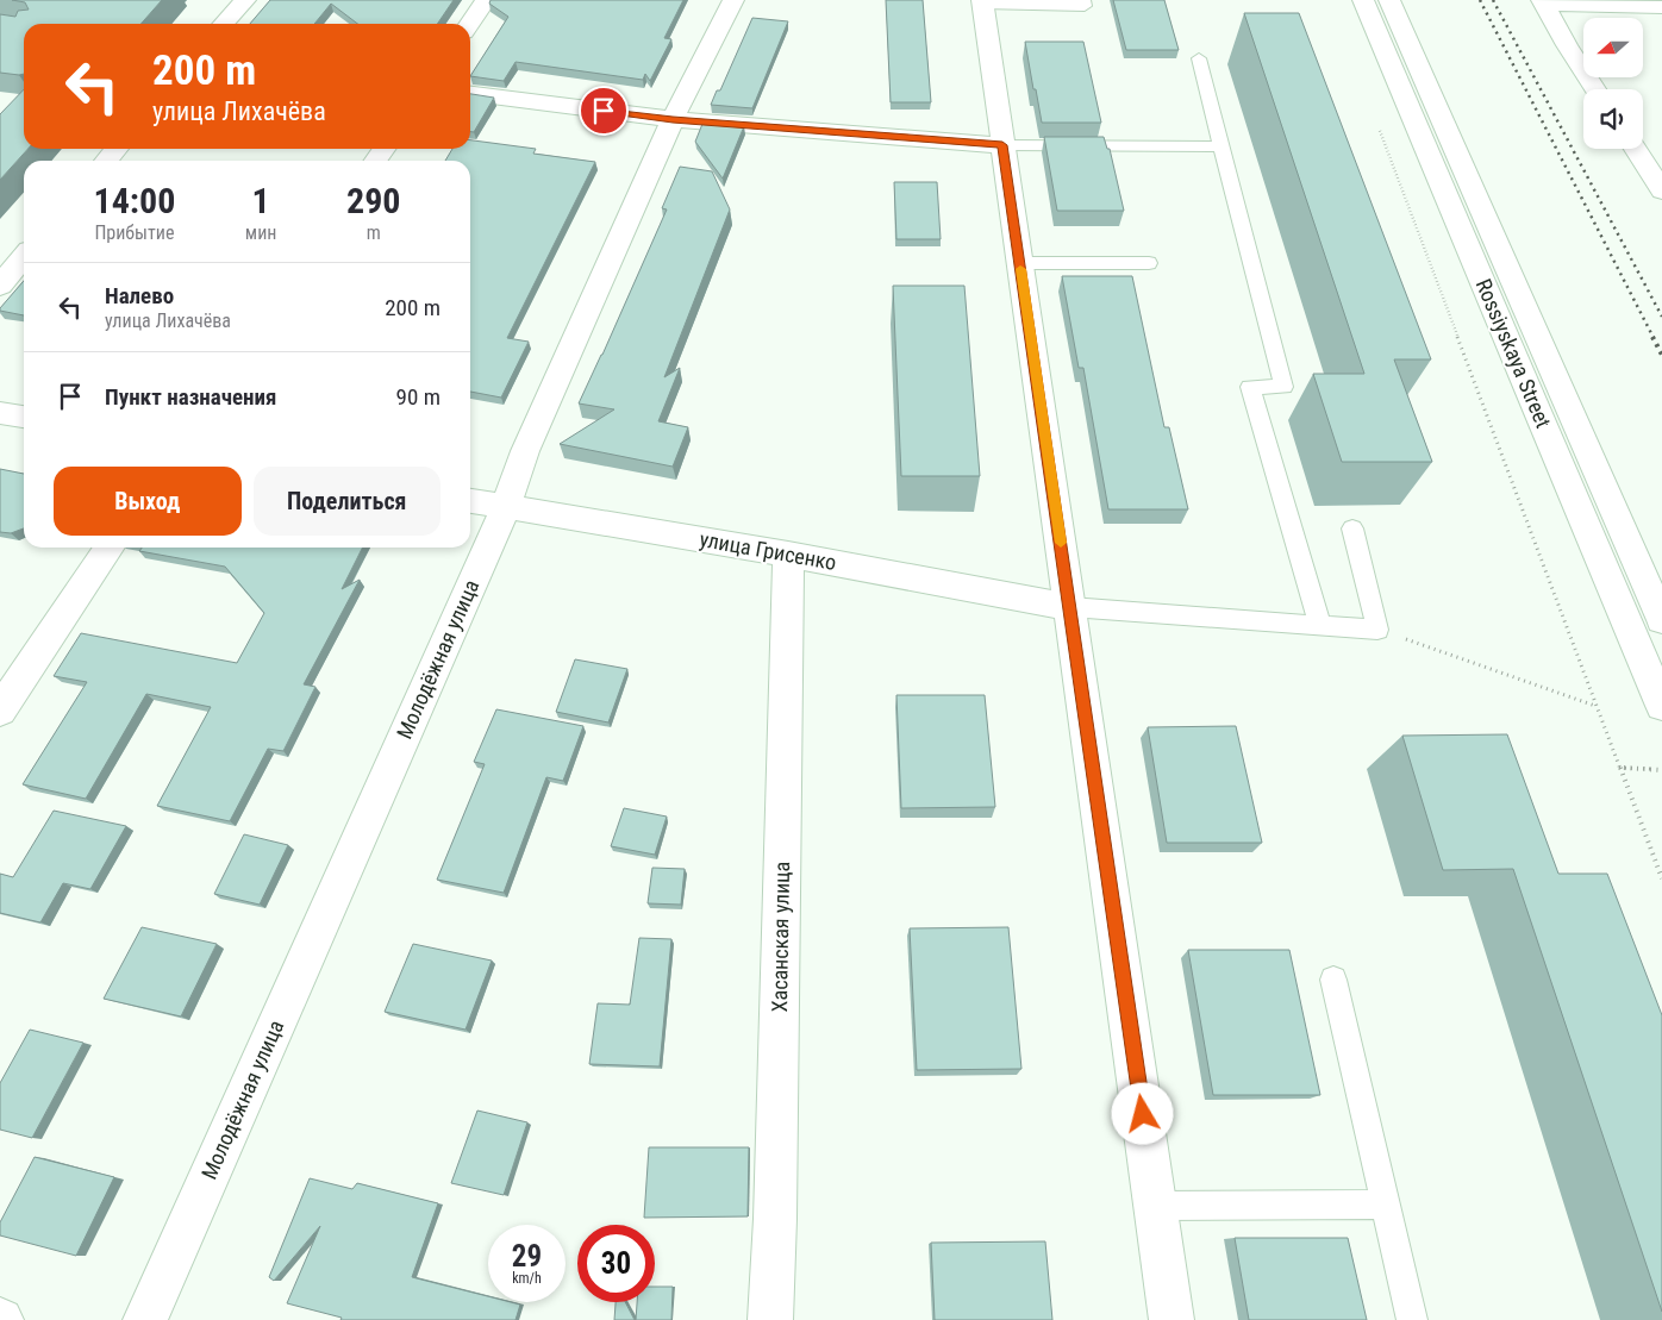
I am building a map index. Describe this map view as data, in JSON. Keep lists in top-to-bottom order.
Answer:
{
  "streets": {
    "street": [
      "Rossiyskaya Street",
      "улица Грисенко",
      "Молодёжная улица",
      "Хасанская улица"
    ]
  },
  "crossings": [
    ["улица Грисенко", "Молодёжная улица"],
    ["улица Грисенко", "Хасанская улица"]
  ],
  "north": "left",
  "page": {
    "turn": ["200 m", "улица Лихачёва"],
    "eta": [
      "14:00",
      "Прибытие",
      "1",
      "мин",
      "290",
      "m"
    ],
    "list": [
      {
        "name": "Налево",
        "note": "улица Лихачёва",
        "value": "200 m"
      },
      {
        "name": "Пункт назначения",
        "value": "90 m"
      }
    ],
    "buttons": ["Выход", "Поделиться"],
    "speed": "29 km/h",
    "limit": "30"
  }
}
